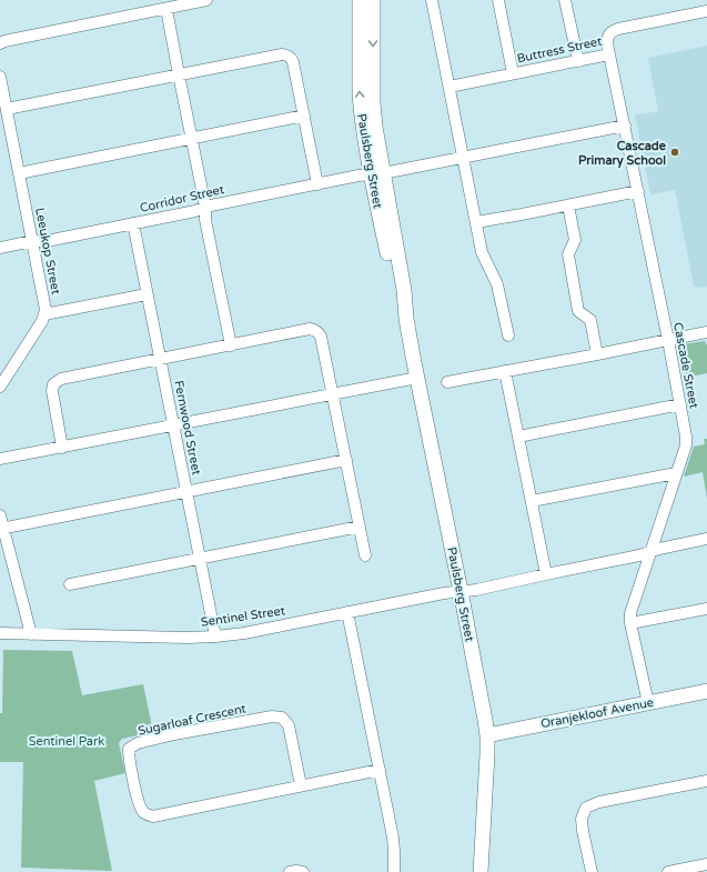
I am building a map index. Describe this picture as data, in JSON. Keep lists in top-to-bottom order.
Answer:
{
  "streets": {
    "street": [
      "Buttress Street",
      "Paulsberg Street",
      "Corridor Street",
      "Leeukop Street",
      "Cascade Street",
      "Fernwood Street",
      "Sentinel Street",
      "Oranjekloof Avenue",
      "Sugarloaf Crescent"
    ]
  },
  "crossings": [
    ["Buttress Street", "Cascade Street"],
    ["Paulsberg Street", "Corridor Street"],
    ["Paulsberg Street", "Sentinel Street"],
    ["Paulsberg Street", "Oranjekloof Avenue"],
    ["Corridor Street", "Leeukop Street"],
    ["Corridor Street", "Cascade Street"],
    ["Corridor Street", "Fernwood Street"],
    ["Cascade Street", "Sentinel Street"],
    ["Cascade Street", "Oranjekloof Avenue"],
    ["Fernwood Street", "Sentinel Street"]
  ],
  "parks": ["Sentinel Park"],
  "places": ["Cascade Primary School"]
}
